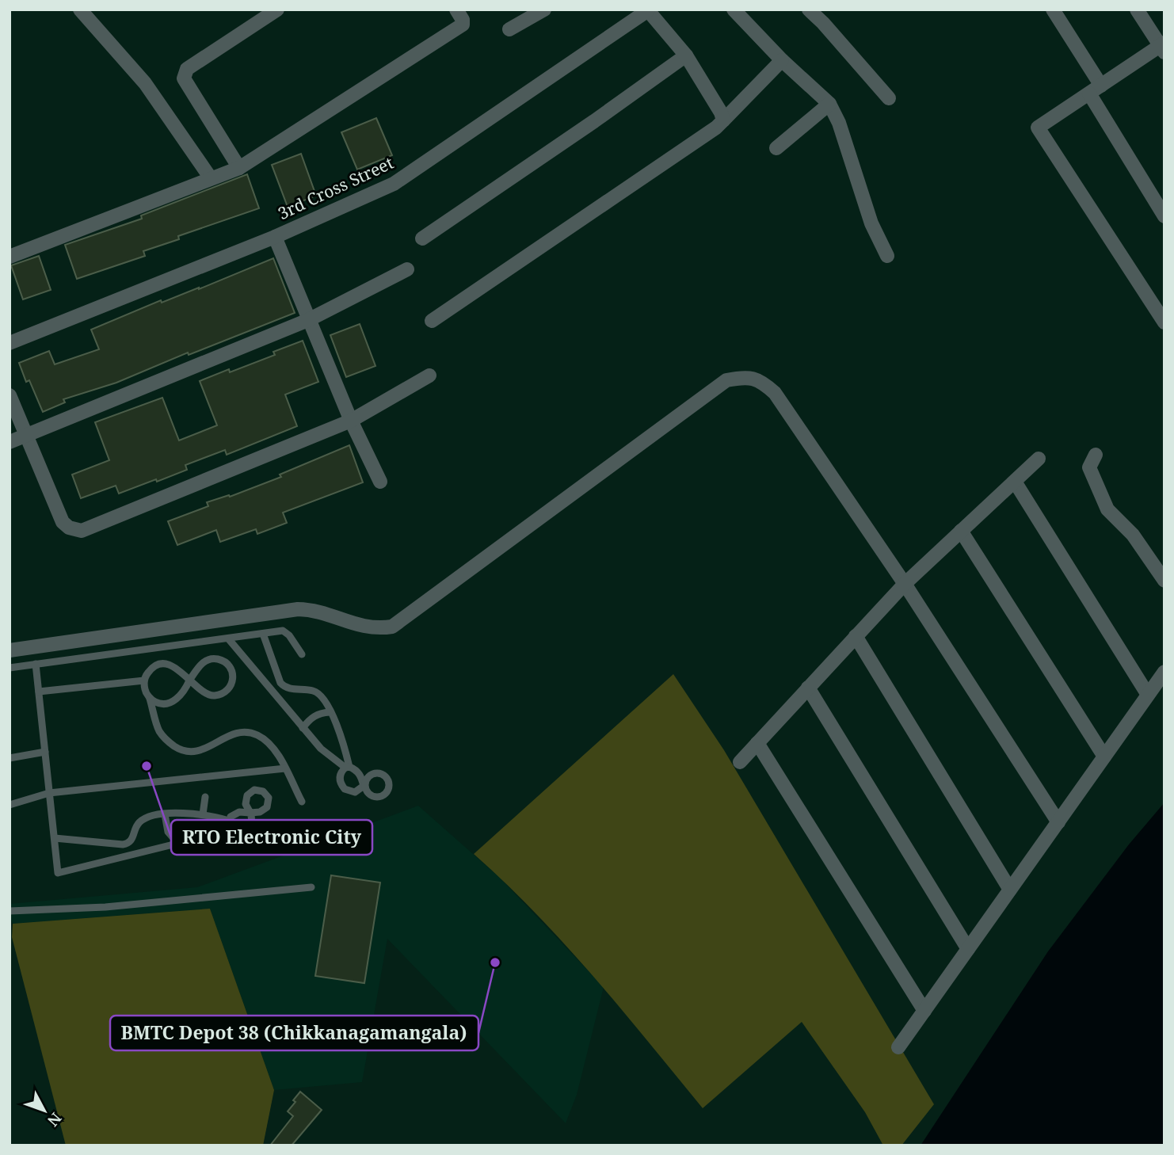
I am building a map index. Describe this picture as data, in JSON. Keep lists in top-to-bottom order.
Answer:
{
  "streets": {
    "street": ["3rd Cross Street"]
  },
  "places": ["RTO Electronic City", "BMTC Depot 38 (Chikkanagamangala)"],
  "north": "bottom right"
}
